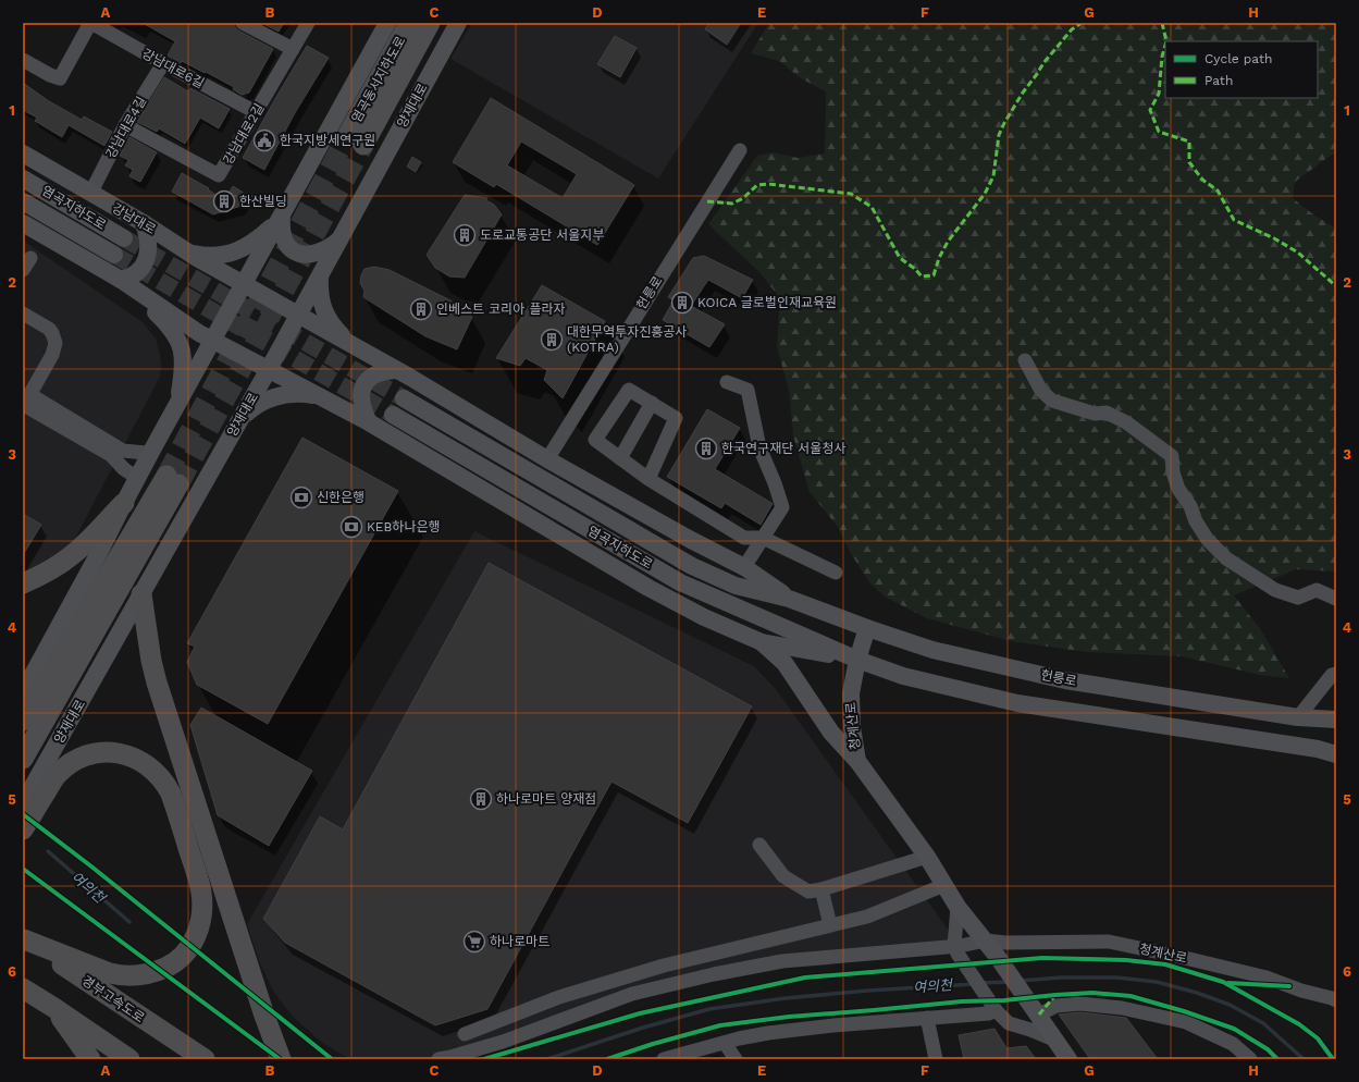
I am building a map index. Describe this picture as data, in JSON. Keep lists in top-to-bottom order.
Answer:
{
  "streets": {
    "highway": ["염곡동서지하도로", "양재대로", "경부고속도로"],
    "main road": [
      "염곡지하도로",
      "강남대로",
      "헌릉로",
      "청계산로"
    ],
    "street": ["강남대로6길", "강남대로4길", "강남대로2길"]
  },
  "crossings": [
    ["강남대로6길", "강남대로4길"],
    ["강남대로6길", "강남대로2길"],
    ["양재대로", "강남대로"],
    ["강남대로4길", "강남대로2길"],
    ["강남대로4길", "강남대로"],
    ["염곡지하도로", "헌릉로"],
    ["염곡지하도로", "청계산로"],
    ["헌릉로", "청계산로"]
  ],
  "water": ["여의천"],
  "places": {
    "public building": ["한국지방세연구원"],
    "building": [
      "한산빌딩",
      "도로교통공단 서울지부",
      "KOICA 글로벌인재교육원",
      "인베스트 코리아 플라자",
      "대한무역투자진흥공사 (KOTRA)",
      "한국연구재단 서울청사",
      "하나로마트 양재점"
    ],
    "bank": ["신한은행", "KEB하나은행"],
    "supermarket": ["하나로마트"]
  },
  "legend": ["Cycle path", "Path"],
  "grid": {
    "columns": [
      "A",
      "B",
      "C",
      "D",
      "E",
      "F",
      "G",
      "H"
    ],
    "rows": [
      "1",
      "2",
      "3",
      "4",
      "5",
      "6"
    ]
  }
}
